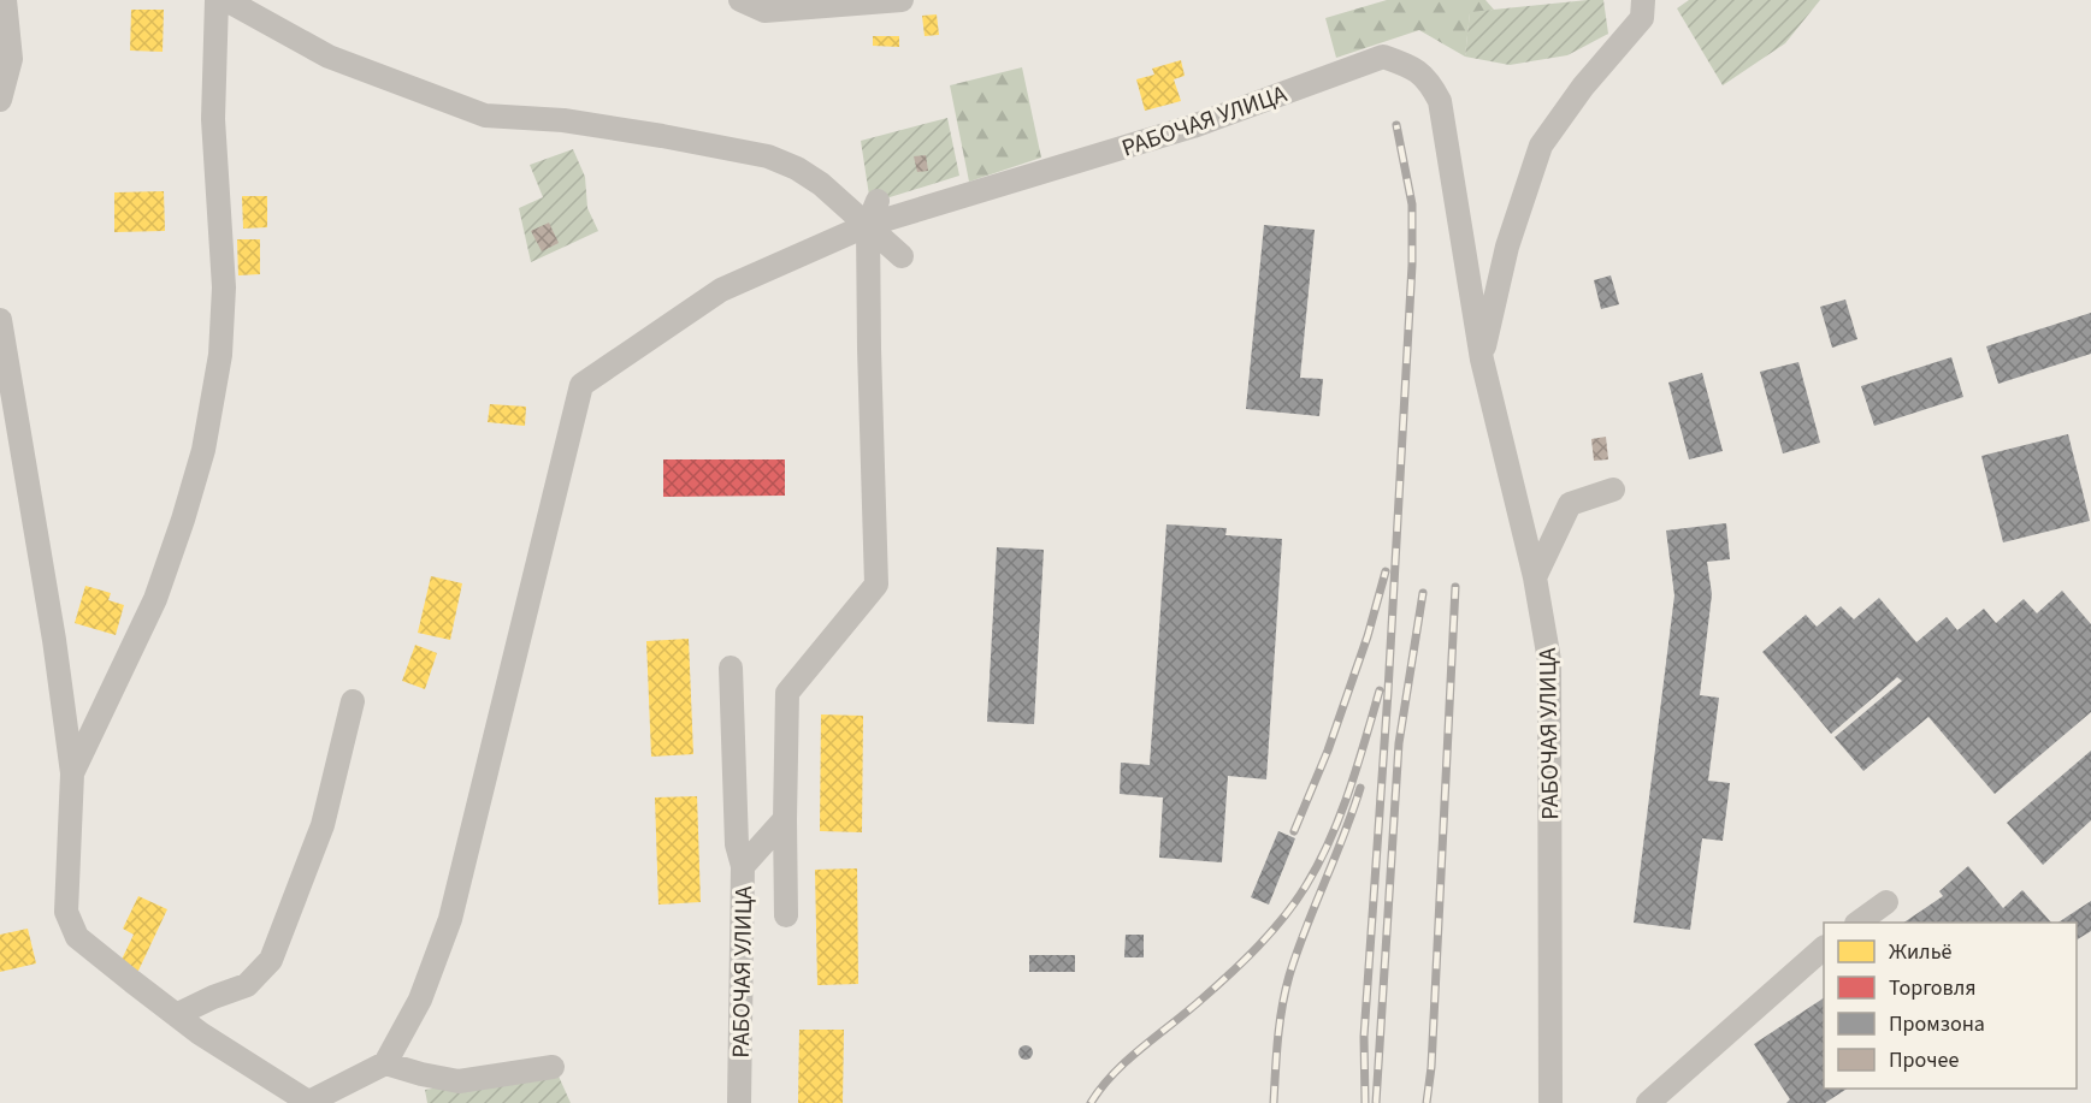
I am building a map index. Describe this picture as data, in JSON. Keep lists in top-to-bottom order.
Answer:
{
  "streets": {
    "street": ["РАБОЧАЯ УЛИЦА"]
  },
  "legend": [
    "Жильё",
    "Торговля",
    "Промзона",
    "Прочее"
  ]
}
